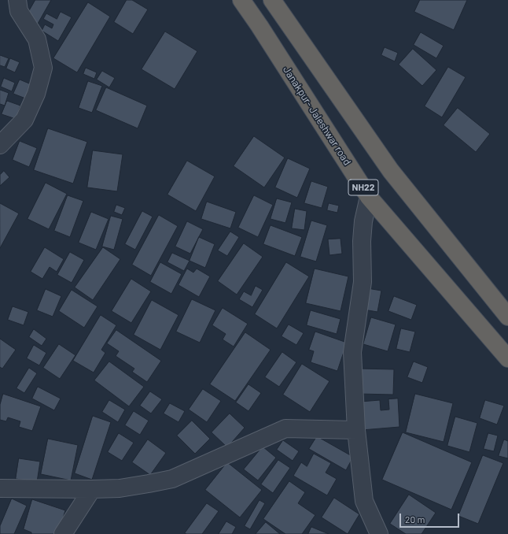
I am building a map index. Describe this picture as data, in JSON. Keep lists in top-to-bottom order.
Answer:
{
  "streets": {
    "highway": ["Janakpur- Jaleshwar road", "NH22"]
  },
  "scale_bar": "20 m"
}
